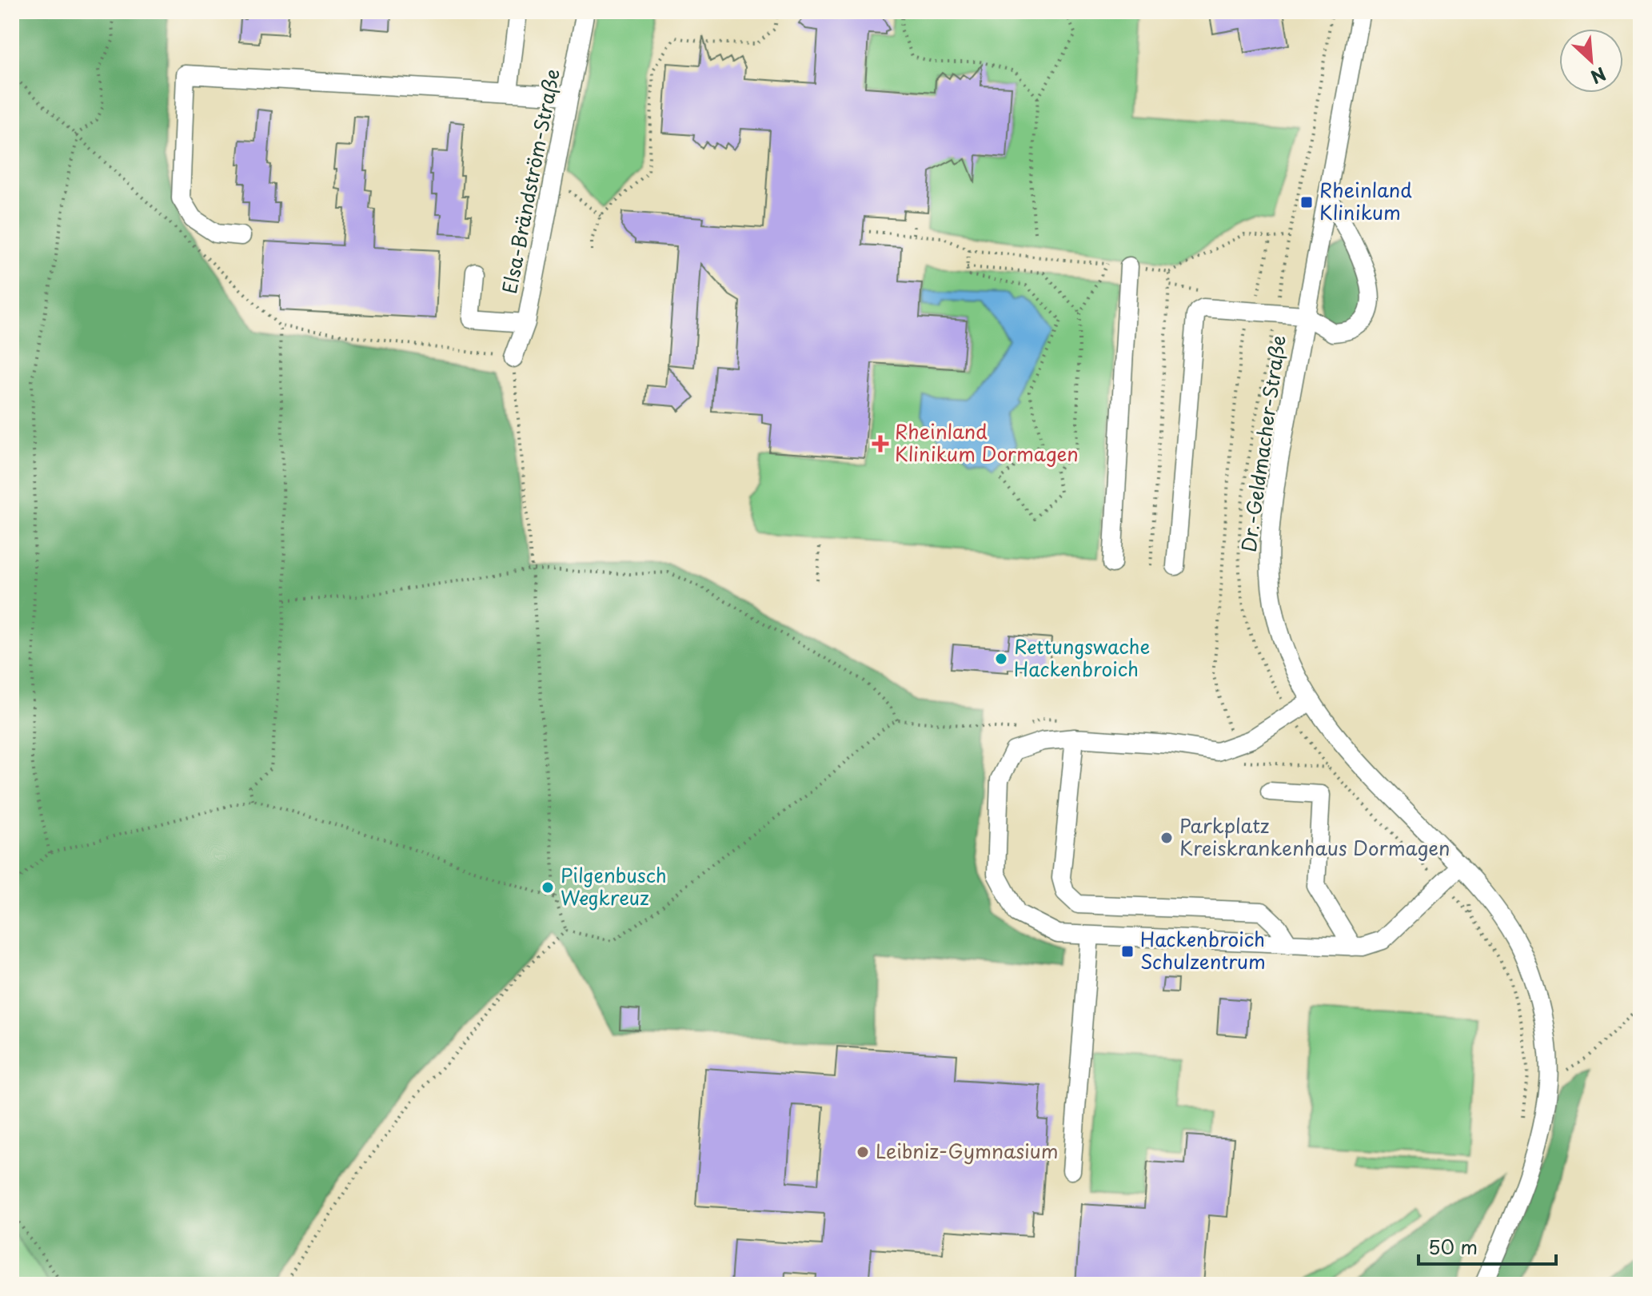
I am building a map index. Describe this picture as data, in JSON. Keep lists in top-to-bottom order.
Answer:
{
  "streets": {
    "street": ["Elsa-Brändström-Straße", "Dr.-Geldmacher-Straße"]
  },
  "places": {
    "transit": ["Rheinland Klinikum", "Hackenbroich Schulzentrum"],
    "health": ["Rheinland Klinikum Dormagen"],
    "other": [
      "Rettungswache Hackenbroich",
      "Parkplatz Kreiskrankenhaus Dormagen",
      "Pilgenbusch Wegkreuz",
      "Leibniz-Gymnasium"
    ]
  },
  "scale_bar": "50 m",
  "north": "bottom right"
}
